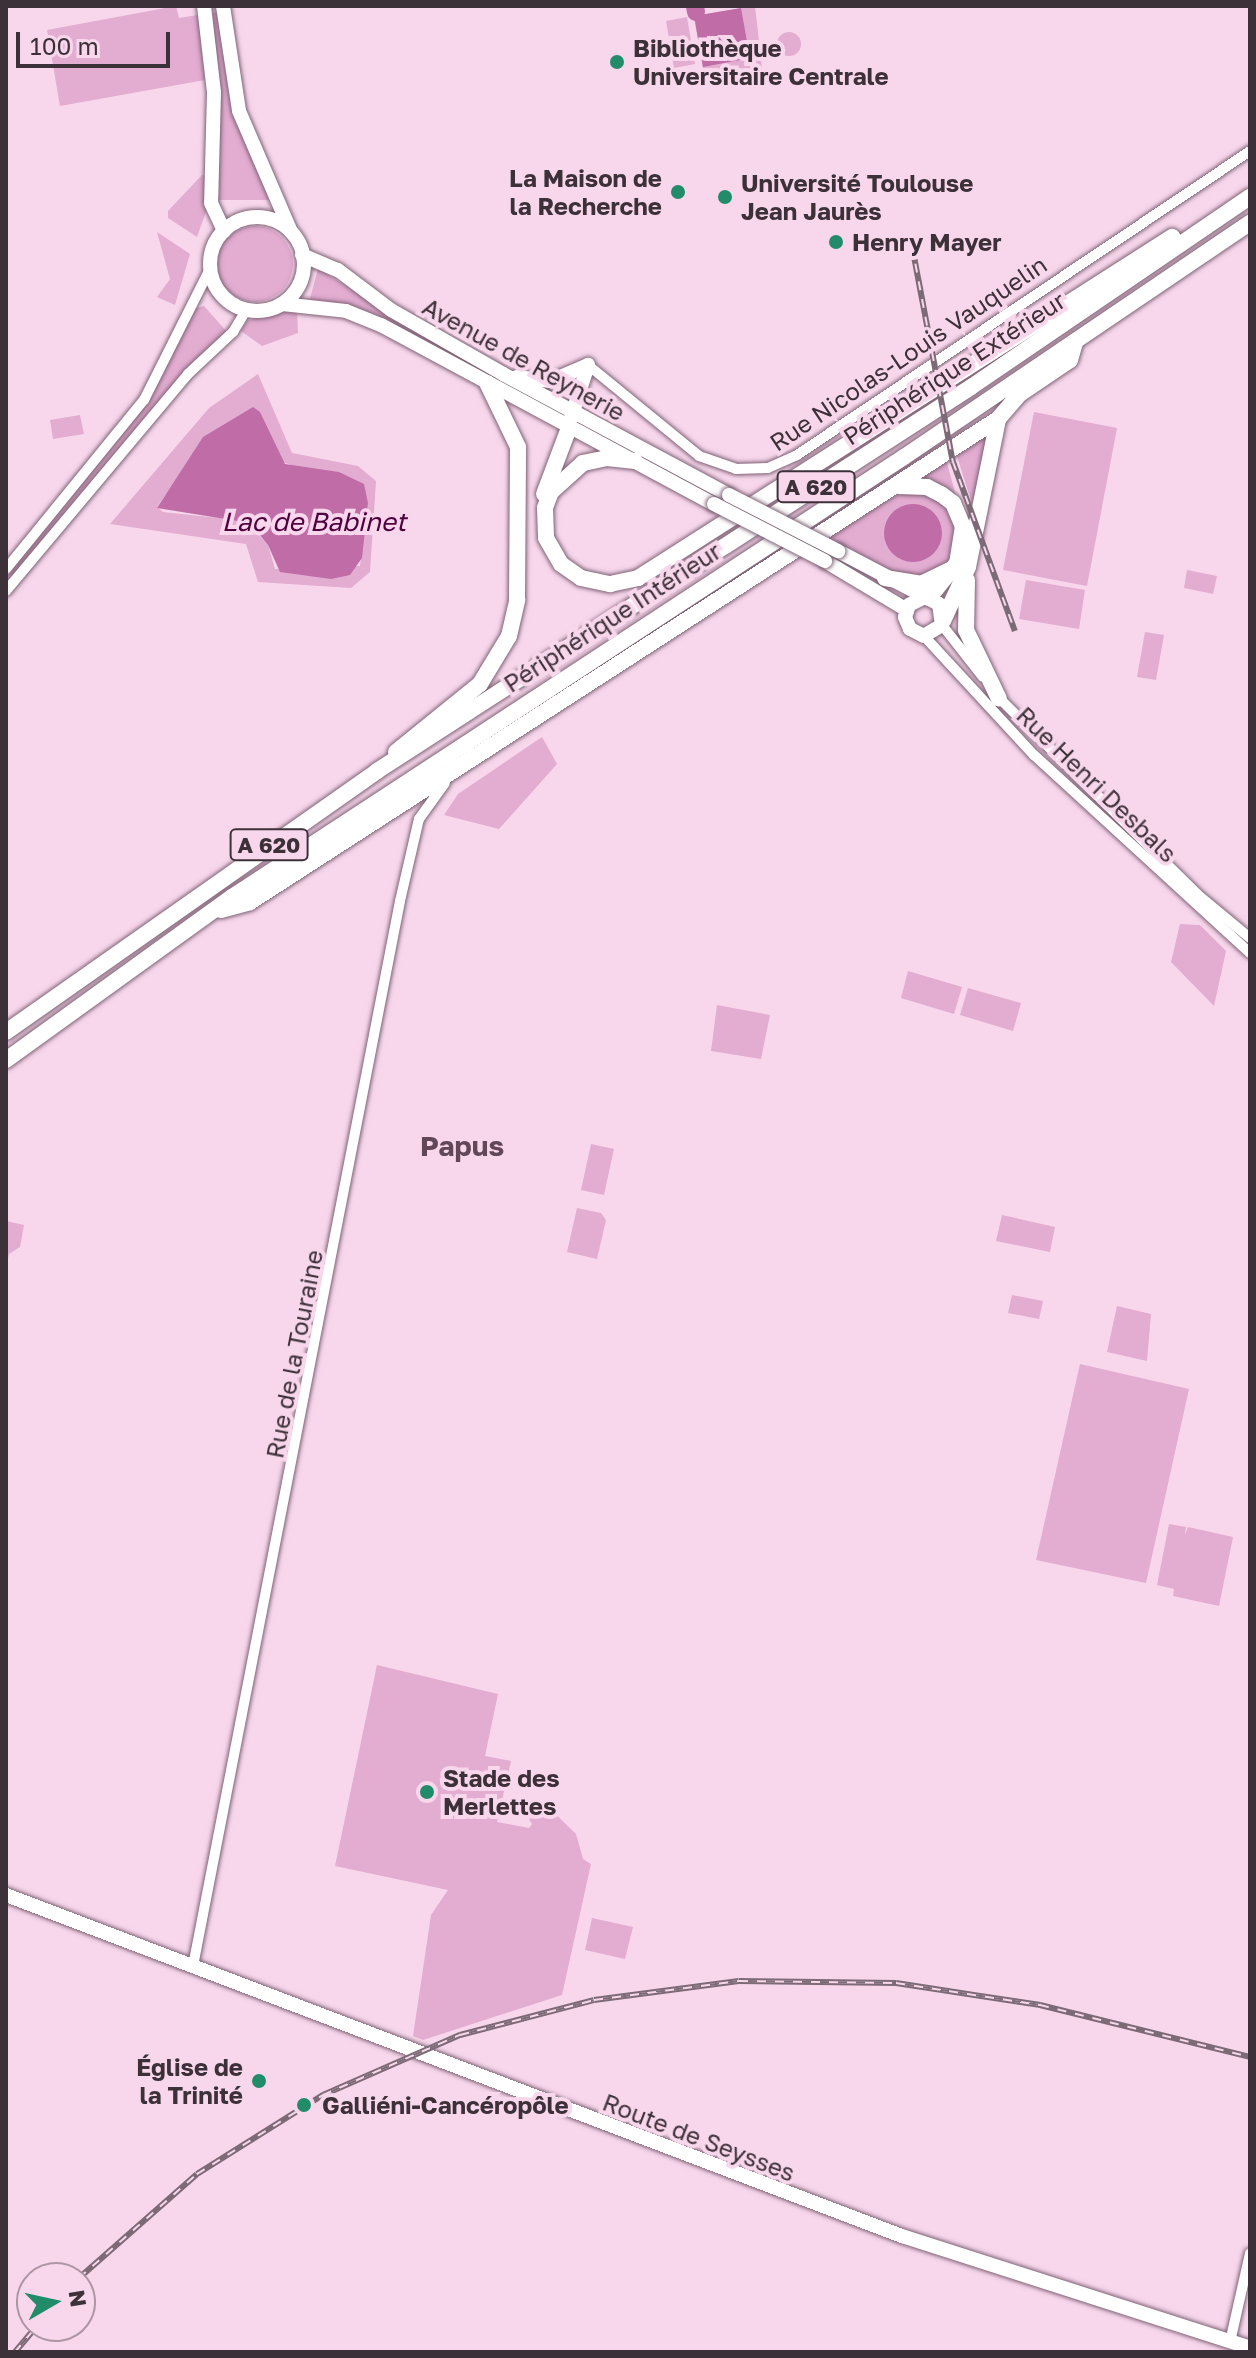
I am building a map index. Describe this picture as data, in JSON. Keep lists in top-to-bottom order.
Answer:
{
  "streets": {
    "highway": ["Périphérique Extérieur", "A 620", "Périphérique Intérieur"],
    "main road": ["Avenue de Reynerie", "Route de Seysses"],
    "street": ["Rue Nicolas-Louis Vauquelin", "Rue Henri Desbals", "Rue de la Touraine"]
  },
  "crossings": [
    ["Rue de la Touraine", "Route de Seysses"]
  ],
  "districts": ["Papus"],
  "water": ["Lac de Babinet"],
  "places": [
    "Bibliothèque Universitaire Centrale",
    "La Maison de la Recherche",
    "Université Toulouse Jean Jaurès",
    "Henry Mayer",
    "Stade des Merlettes",
    "Église de la Trinité",
    "Galliéni-Cancéropôle"
  ],
  "scale_bar": "100 m",
  "north": "right"
}
